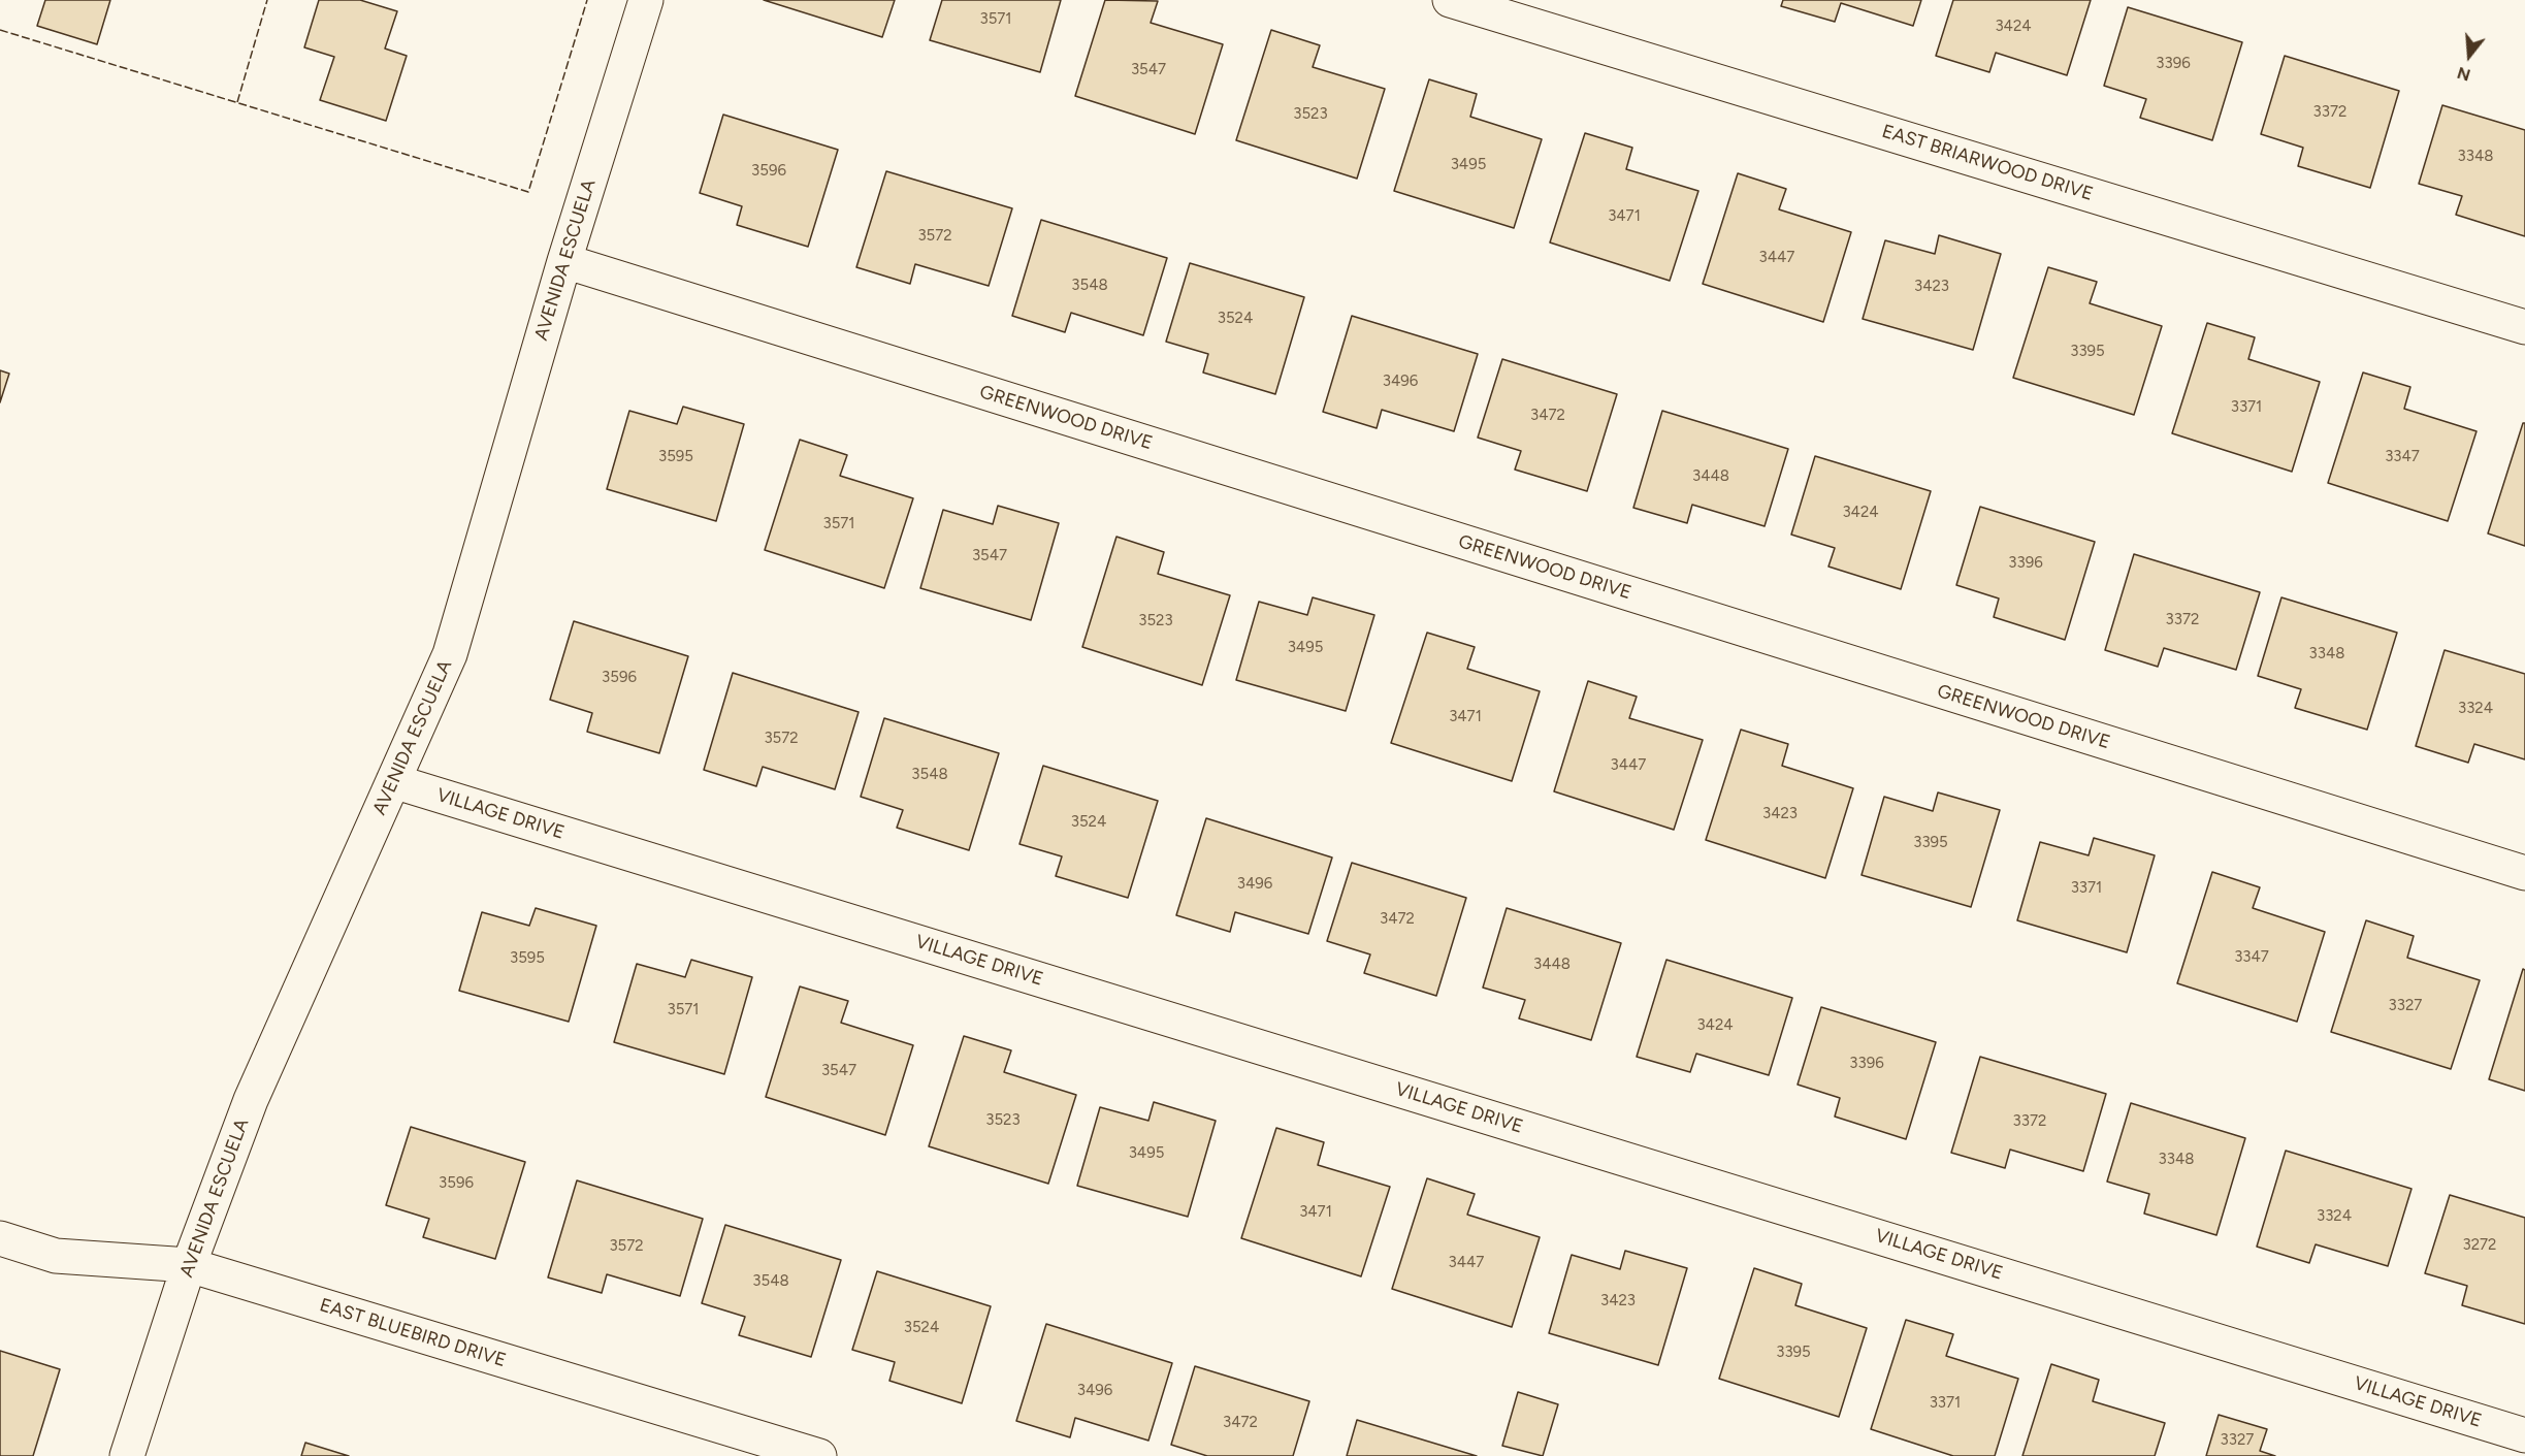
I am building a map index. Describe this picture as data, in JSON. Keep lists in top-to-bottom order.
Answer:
{
  "streets": {
    "street": [
      "EAST BRIARWOOD DRIVE",
      "AVENIDA ESCUELA",
      "GREENWOOD DRIVE",
      "VILLAGE DRIVE",
      "EAST BLUEBIRD DRIVE"
    ]
  },
  "crossings": [
    ["AVENIDA ESCUELA", "GREENWOOD DRIVE"],
    ["AVENIDA ESCUELA", "VILLAGE DRIVE"],
    ["AVENIDA ESCUELA", "EAST BLUEBIRD DRIVE"]
  ],
  "house_numbers": [
    "3571",
    "3424",
    "3396",
    "3547",
    "3372",
    "3523",
    "3348",
    "3495",
    "3596",
    "3471",
    "3572",
    "3447",
    "3548",
    "3423",
    "3524",
    "3395",
    "3496",
    "3371",
    "3472",
    "3595",
    "3347",
    "3448",
    "3424",
    "3571",
    "3547",
    "3396",
    "3372",
    "3523",
    "3495",
    "3348",
    "3596",
    "3324",
    "3471",
    "3572",
    "3447",
    "3548",
    "3423",
    "3524",
    "3395",
    "3496",
    "3371",
    "3472",
    "3347",
    "3595",
    "3448",
    "3327",
    "3571",
    "3424",
    "3396",
    "3547",
    "3523",
    "3372",
    "3495",
    "3348",
    "3596",
    "3471",
    "3324",
    "3272",
    "3572",
    "3447",
    "3548",
    "3423",
    "3524",
    "3395",
    "3496",
    "3371",
    "3472",
    "3327"
  ],
  "north": "bottom"
}
